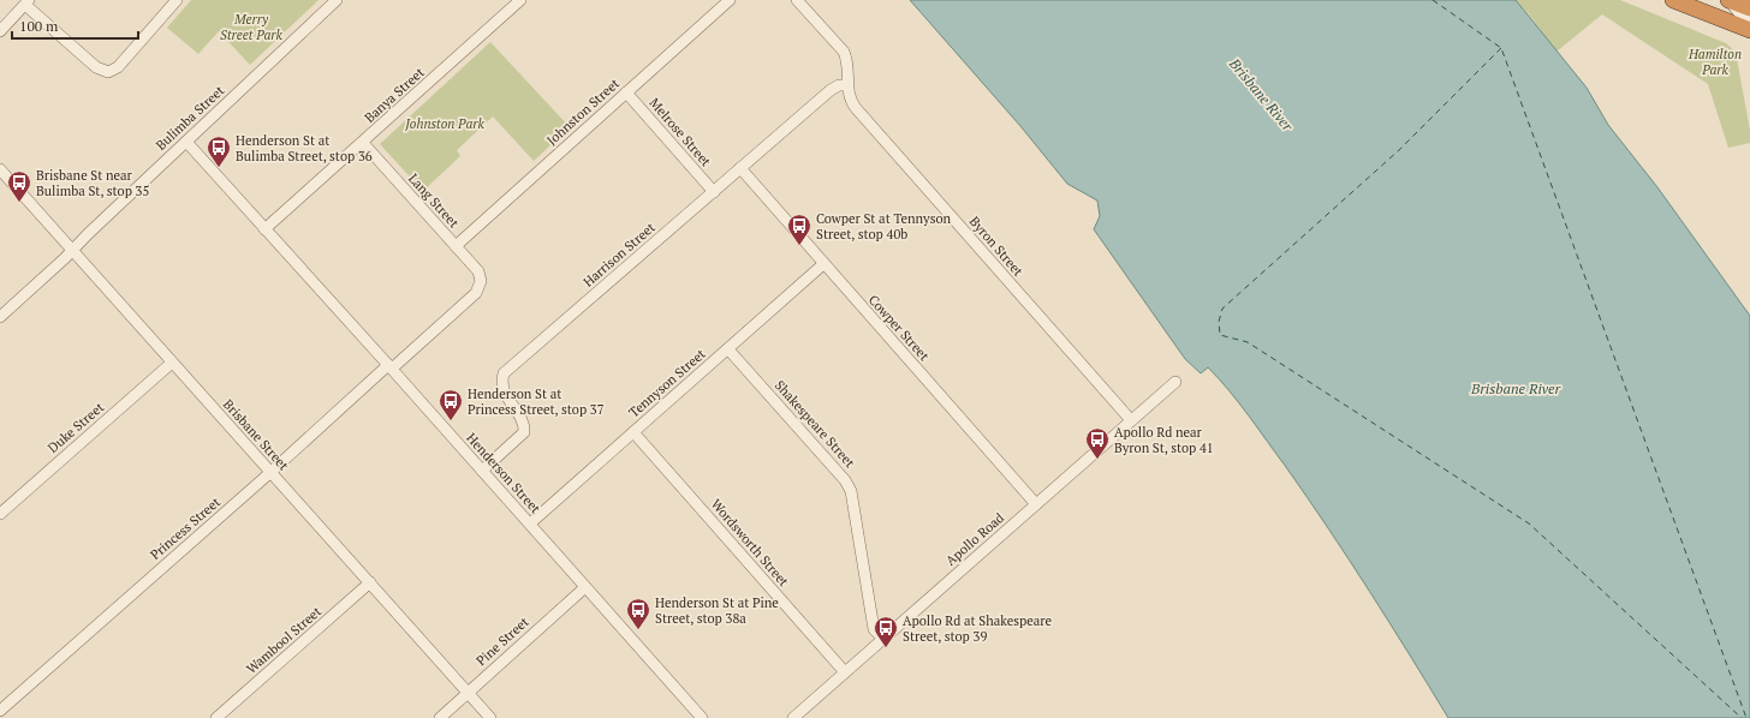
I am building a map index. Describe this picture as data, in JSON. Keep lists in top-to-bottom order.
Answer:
{
  "streets": {
    "street": [
      "Banya Street",
      "Johnston Street",
      "Bulimba Street",
      "Melrose Street",
      "Lang Street",
      "Byron Street",
      "Harrison Street",
      "Cowper Street",
      "Tennyson Street",
      "Shakespeare Street",
      "Duke Street",
      "Brisbane Street",
      "Henderson Street",
      "Princess Street",
      "Apollo Road",
      "Wordsworth Street",
      "Wambool Street",
      "Pine Street"
    ]
  },
  "crossings": [
    ["Banya Street", "Lang Street"],
    ["Banya Street", "Henderson Street"],
    ["Johnston Street", "Melrose Street"],
    ["Johnston Street", "Lang Street"],
    ["Bulimba Street", "Brisbane Street"],
    ["Bulimba Street", "Henderson Street"],
    ["Melrose Street", "Harrison Street"],
    ["Lang Street", "Princess Street"],
    ["Byron Street", "Harrison Street"],
    ["Byron Street", "Apollo Road"],
    ["Harrison Street", "Cowper Street"],
    ["Harrison Street", "Henderson Street"],
    ["Cowper Street", "Tennyson Street"],
    ["Cowper Street", "Apollo Road"],
    ["Tennyson Street", "Shakespeare Street"],
    ["Tennyson Street", "Henderson Street"],
    ["Tennyson Street", "Wordsworth Street"],
    ["Shakespeare Street", "Apollo Road"],
    ["Duke Street", "Brisbane Street"],
    ["Brisbane Street", "Princess Street"],
    ["Brisbane Street", "Wambool Street"],
    ["Brisbane Street", "Pine Street"],
    ["Henderson Street", "Princess Street"],
    ["Henderson Street", "Pine Street"],
    ["Apollo Road", "Wordsworth Street"]
  ],
  "water": ["Brisbane River"],
  "parks": ["Merry Street Park", "Hamilton Park", "Johnston Park"],
  "places": {
    "bus stop": [
      "Henderson St at Bulimba Street, stop 36",
      "Brisbane St near Bulimba St, stop 35",
      "Cowper St at Tennyson Street, stop 40b",
      "Henderson St at Princess Street, stop 37",
      "Apollo Rd near Byron St, stop 41",
      "Henderson St at Pine Street, stop 38a",
      "Apollo Rd at Shakespeare Street, stop 39"
    ]
  },
  "scale_bar": "100 m"
}
